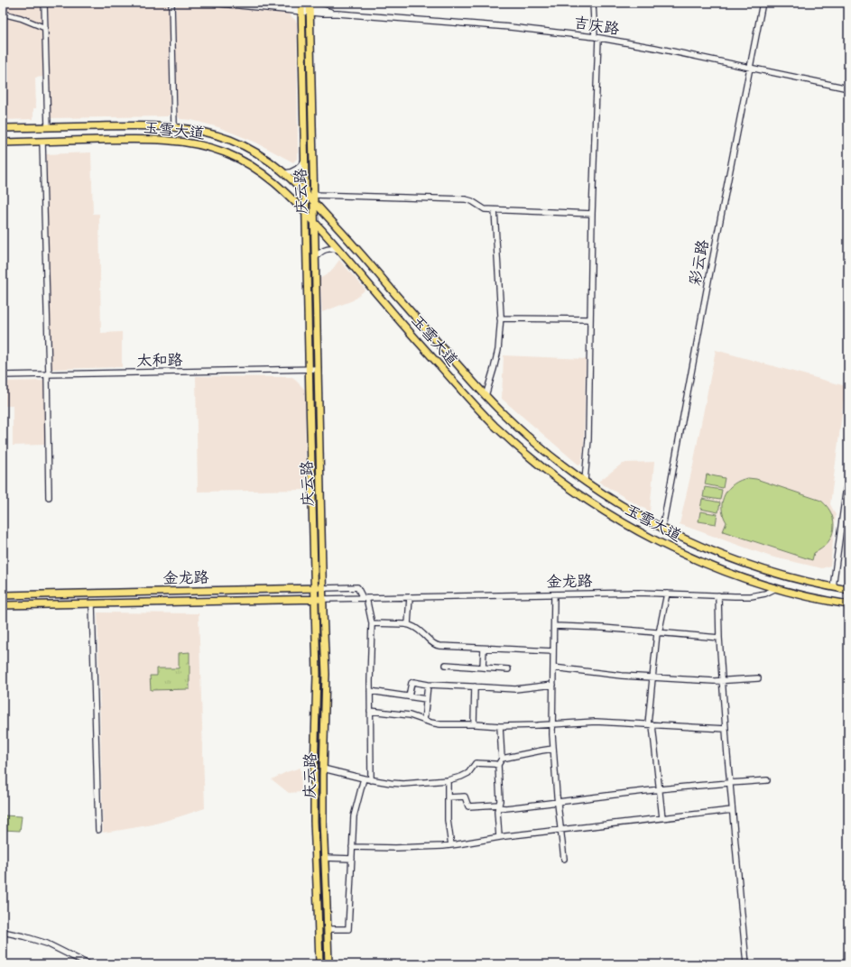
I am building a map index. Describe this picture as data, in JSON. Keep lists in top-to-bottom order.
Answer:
{
  "streets": {
    "main road": ["玉雪大道", "庆云路", "金龙路"],
    "street": ["吉庆路", "彩云路", "太和路"]
  },
  "crossings": [
    ["吉庆路", "庆云路"],
    ["吉庆路", "彩云路"],
    ["玉雪大道", "庆云路"],
    ["玉雪大道", "彩云路"],
    ["玉雪大道", "金龙路"],
    ["庆云路", "太和路"],
    ["庆云路", "金龙路"]
  ]
}
